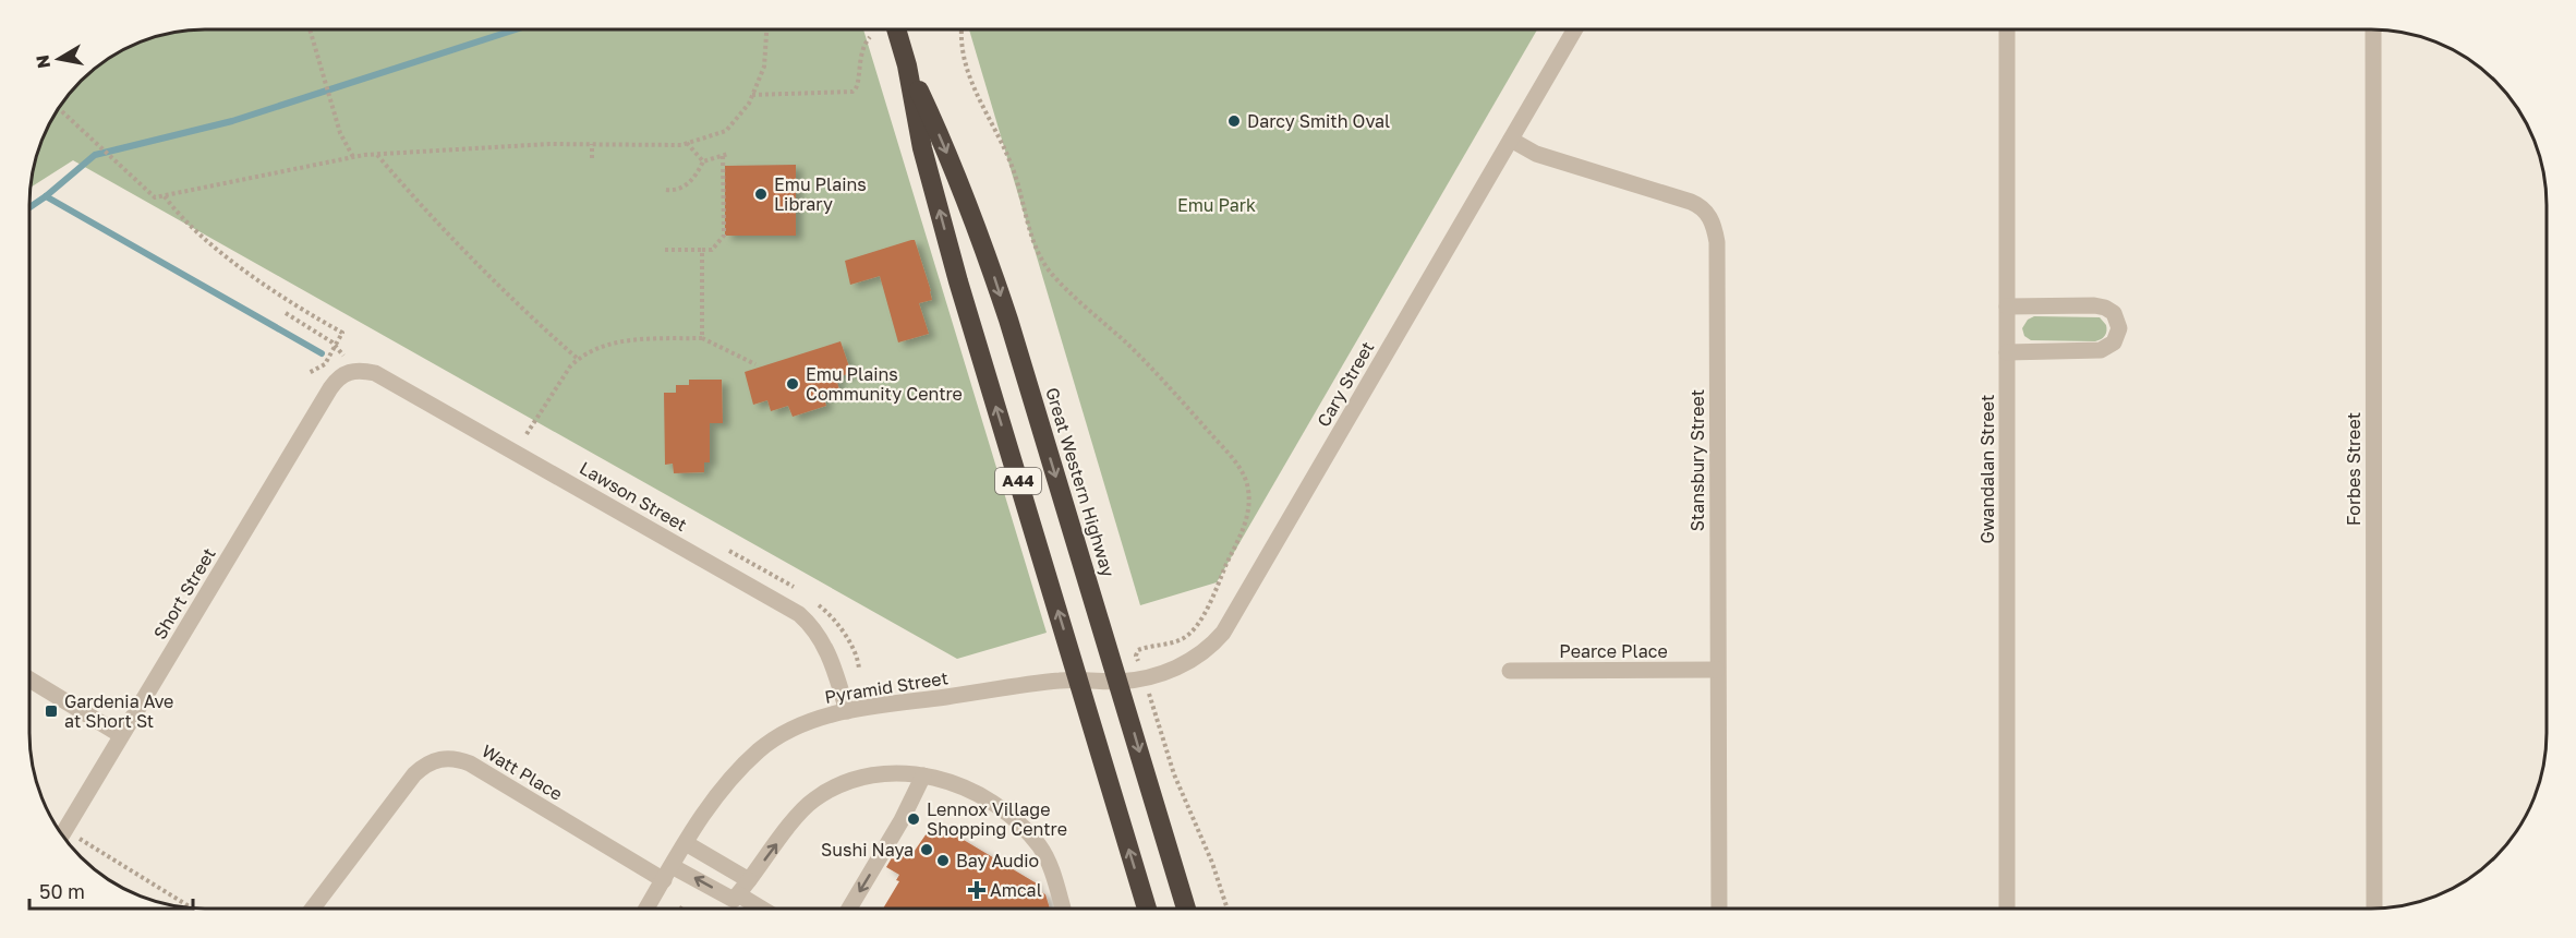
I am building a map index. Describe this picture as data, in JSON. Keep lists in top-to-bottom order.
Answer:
{
  "streets": {
    "highway": ["A44", "Great Western Highway"],
    "street": [
      "Cary Street",
      "Stansbury Street",
      "Gwandalan Street",
      "Forbes Street",
      "Lawson Street",
      "Short Street",
      "Pearce Place",
      "Pyramid Street",
      "Watt Place"
    ]
  },
  "crossings": [
    ["Cary Street", "Stansbury Street"],
    ["Cary Street", "Great Western Highway"],
    ["Cary Street", "Pyramid Street"],
    ["Stansbury Street", "Pearce Place"],
    ["Great Western Highway", "Pyramid Street"],
    ["Lawson Street", "Short Street"],
    ["Lawson Street", "Pyramid Street"],
    ["Pyramid Street", "Watt Place"]
  ],
  "parks": ["Emu Park"],
  "places": {
    "other": [
      "Darcy Smith Oval",
      "Emu Plains Library",
      "Emu Plains Community Centre",
      "Lennox Village Shopping Centre",
      "Sushi Naya",
      "Bay Audio"
    ],
    "transit": ["Gardenia Ave at Short St"],
    "health": ["Amcal"]
  },
  "scale_bar": "50 m",
  "north": "left"
}
